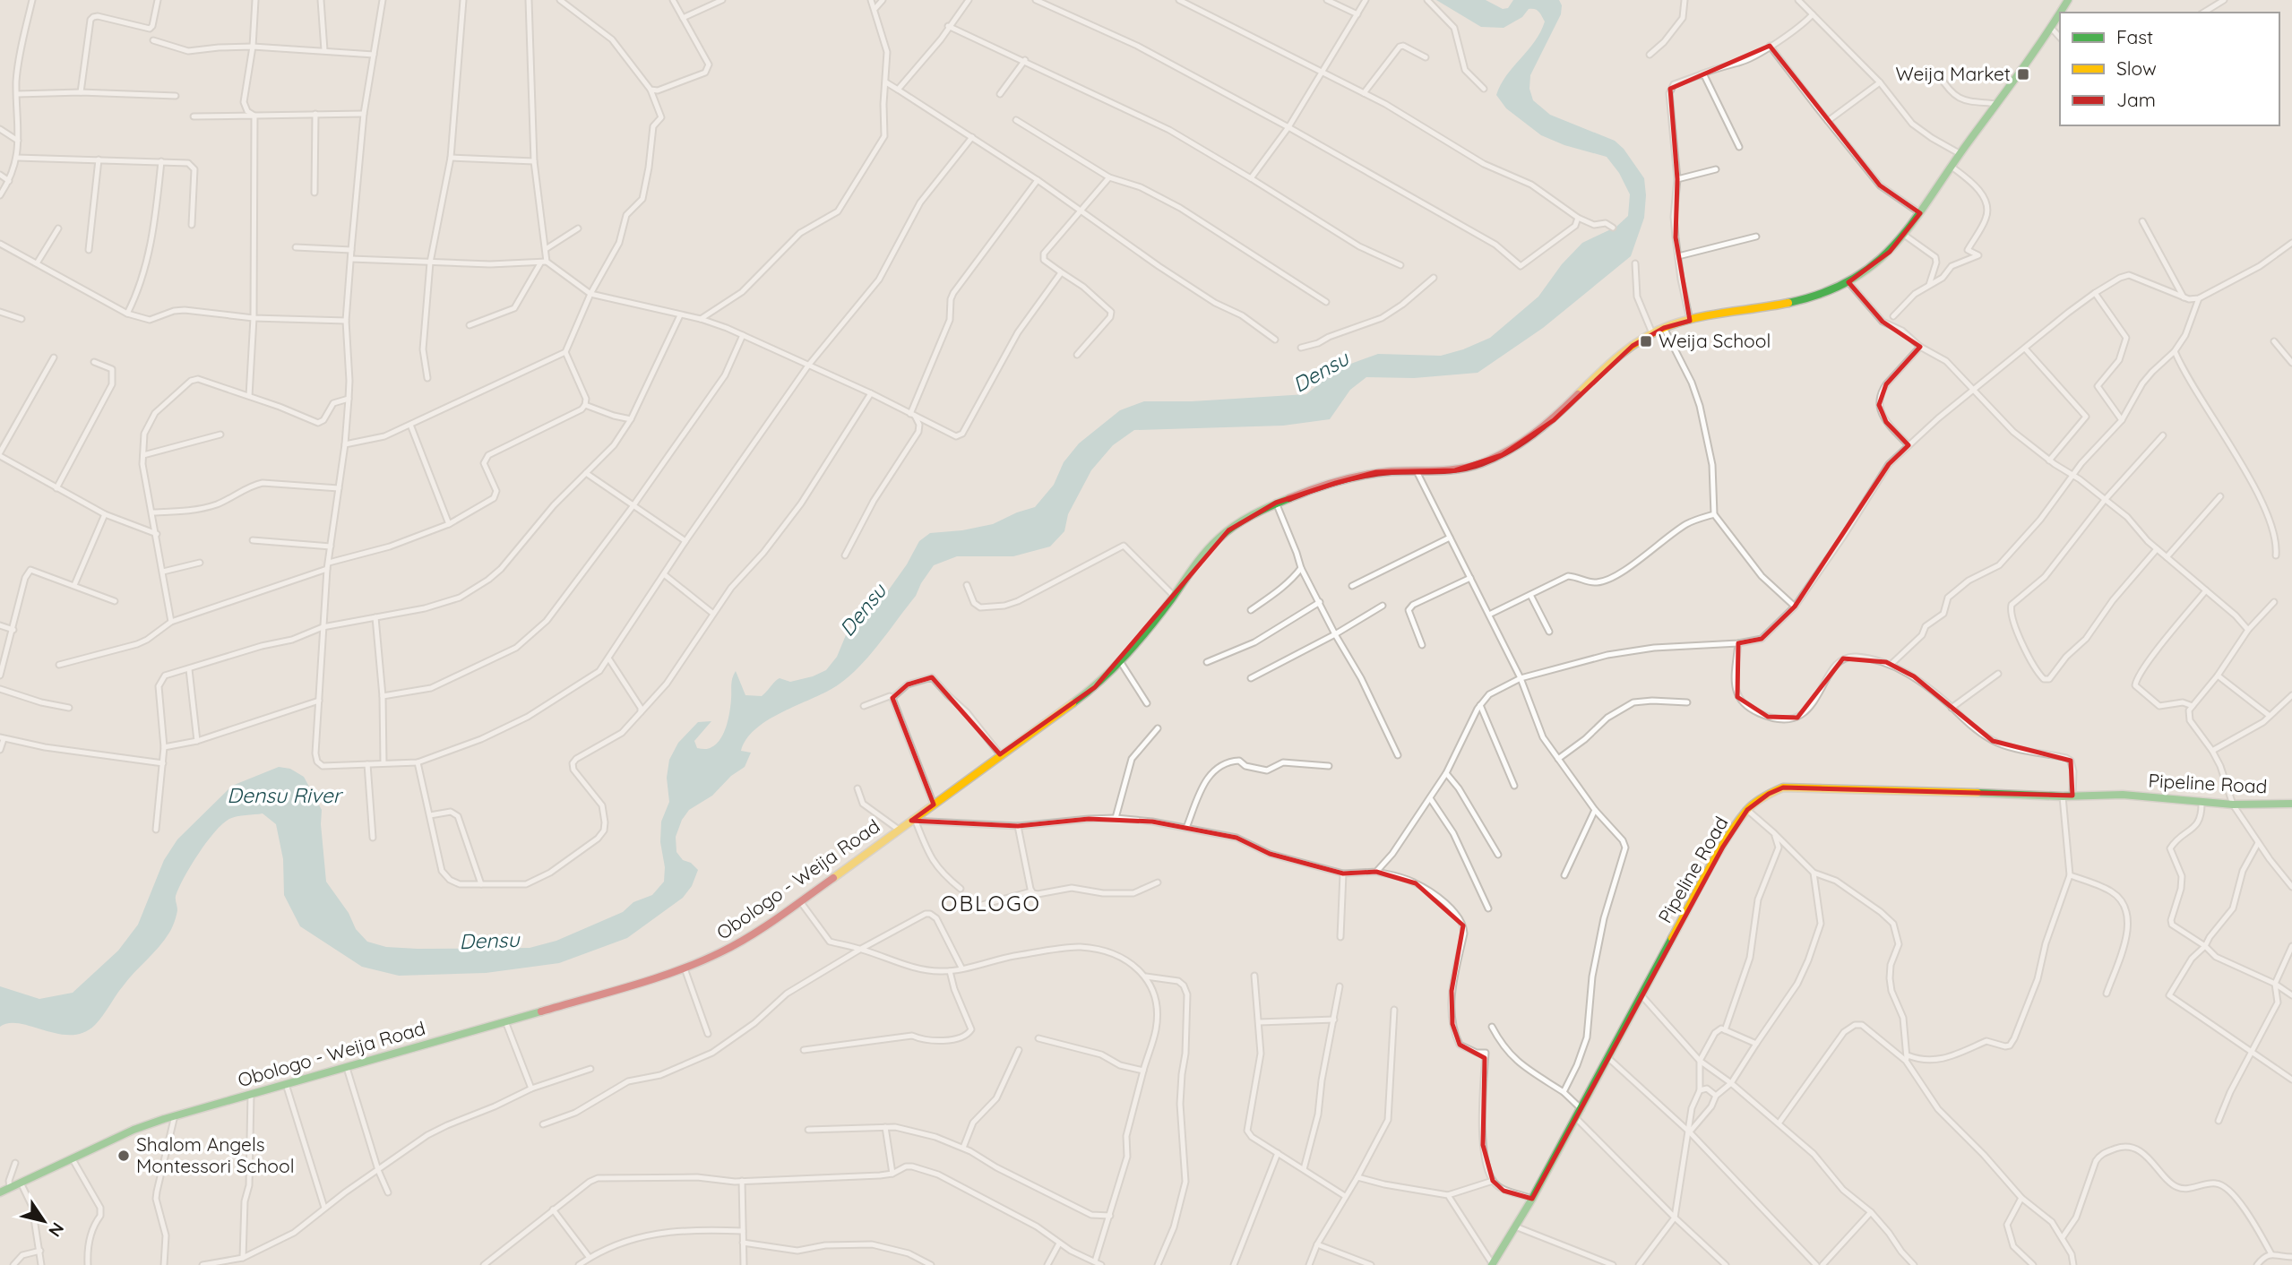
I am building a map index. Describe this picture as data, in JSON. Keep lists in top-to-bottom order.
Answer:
{
  "streets": {
    "street": ["Pipeline Road", "Obologo - Weija Road"]
  },
  "districts": ["OBLOGO"],
  "water": ["Densu", "Densu River"],
  "places": {
    "transit": ["Weija Market", "Weija School"],
    "other": ["Shalom Angels Montessori School"]
  },
  "legend": ["Fast", "Slow", "Jam"],
  "north": "bottom right"
}
